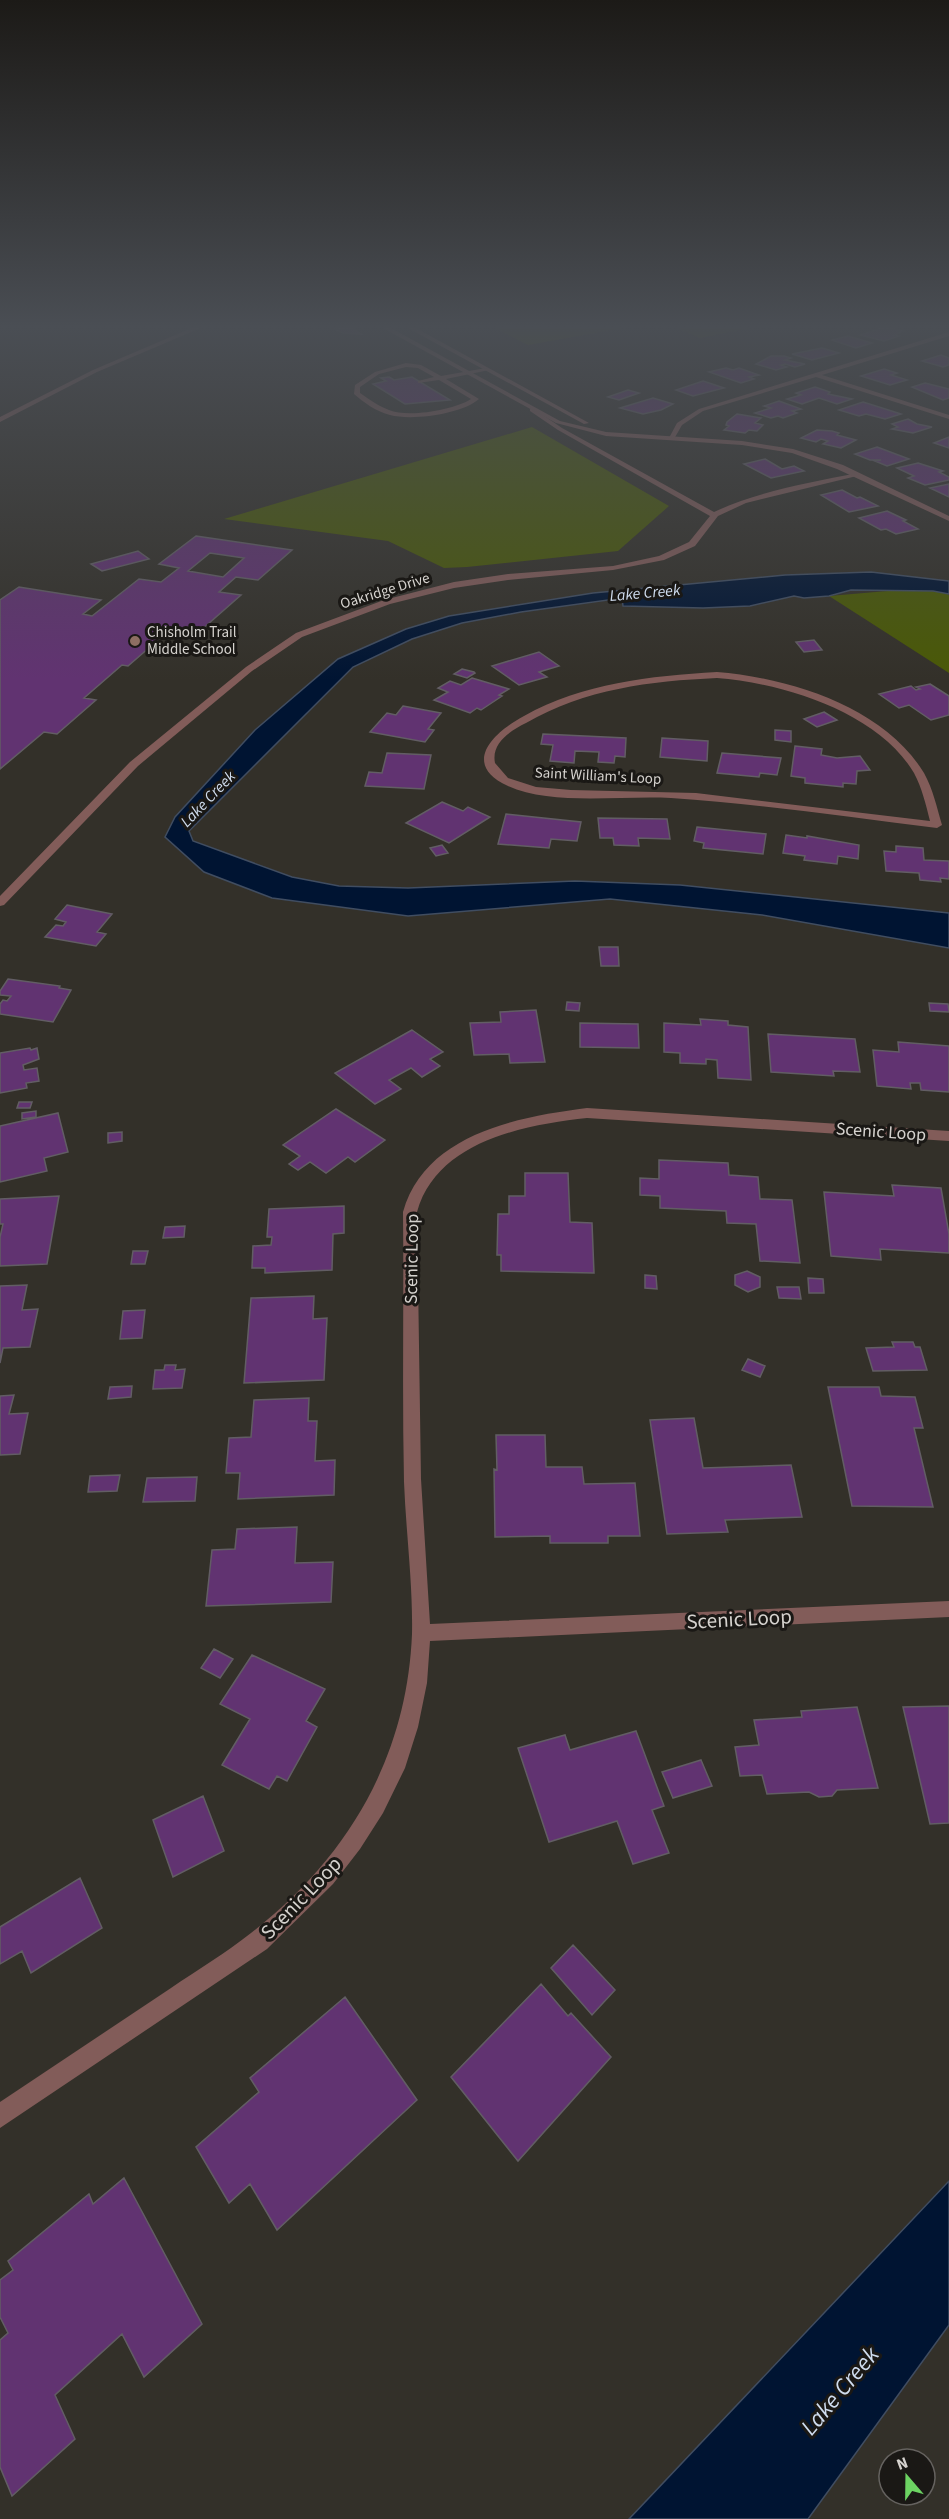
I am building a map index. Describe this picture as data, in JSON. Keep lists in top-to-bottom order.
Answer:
{
  "streets": {
    "street": ["Oakridge Drive", "Saint William's Loop", "Scenic Loop"]
  },
  "water": ["Lake Creek"],
  "places": ["Chisholm Trail Middle School"],
  "north": "top"
}
